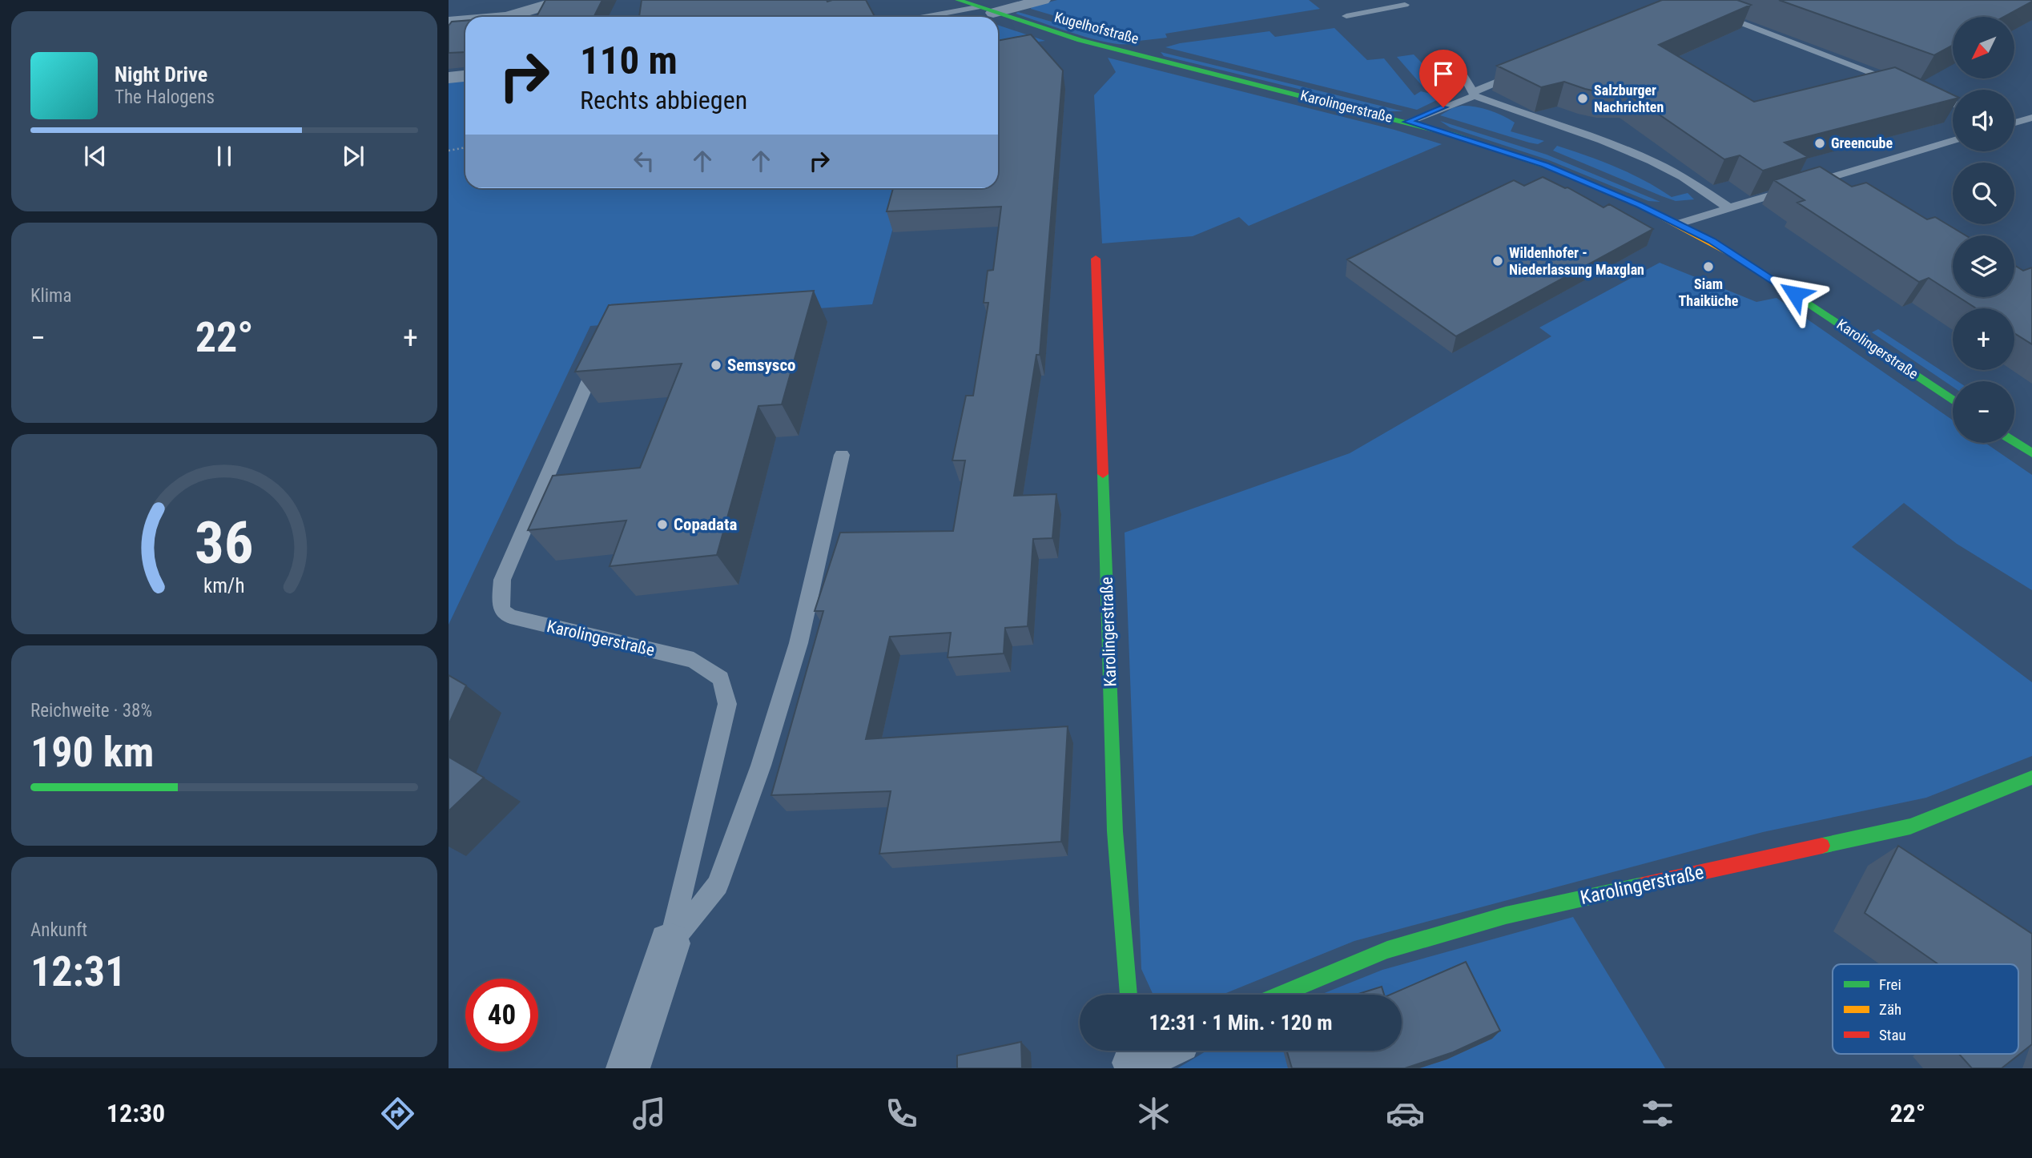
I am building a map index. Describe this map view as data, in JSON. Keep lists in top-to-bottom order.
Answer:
{
  "streets": {
    "street": ["Kugelhofstraße", "Karolingerstraße"]
  },
  "crossings": [
    ["Kugelhofstraße", "Karolingerstraße"]
  ],
  "places": [
    "Salzburger Nachrichten",
    "Greencube",
    "Wildenhofer - Niederlassung Maxglan",
    "Siam Thaiküche",
    "Semsysco",
    "Copadata"
  ],
  "legend": ["Frei", "Zäh", "Stau"],
  "north": "bottom left",
  "page": {
    "map_buttons": ["+", "−"],
    "turn": ["110 m", "Rechts abbiegen"],
    "song": ["Night Drive", "The Halogens"],
    "tile": [
      "Klima",
      ["Reichweite · 38%", "190 km"],
      ["Ankunft", "12:31"]
    ],
    "heat": ["−", "22°", "+"],
    "limit": "40",
    "trip": "12:31 · 1 Min. · 120 m",
    "tabs": ["12:30", "22°"],
    "gauge": ["36", "km/h"]
  }
}
